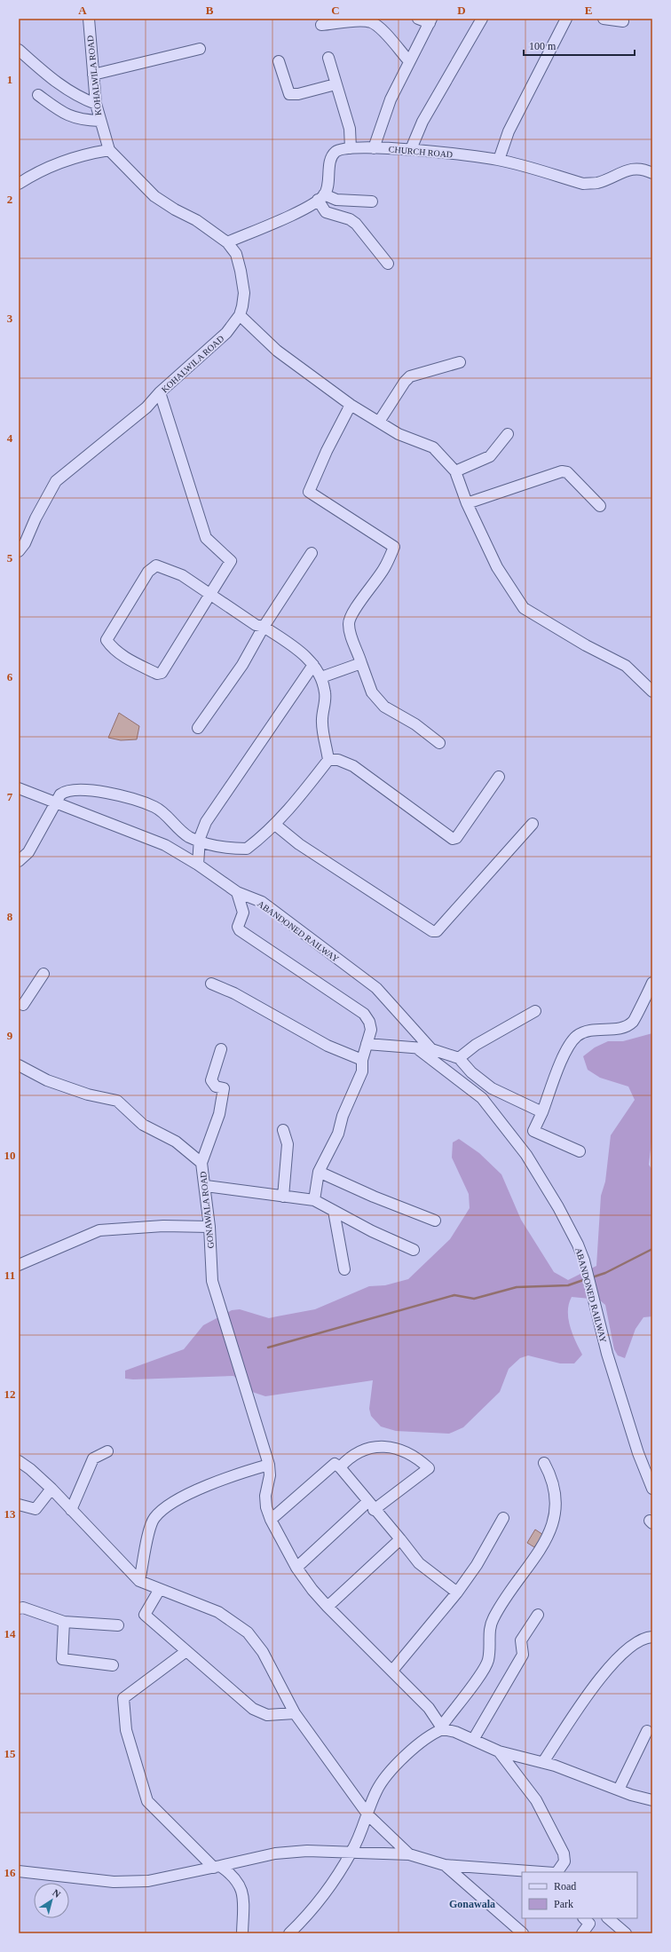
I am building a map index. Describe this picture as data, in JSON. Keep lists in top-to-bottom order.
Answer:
{
  "streets": {
    "street": [
      "KOHALWILA ROAD",
      "CHURCH ROAD",
      "ABANDONED RAILWAY",
      "GONAWALA ROAD"
    ]
  },
  "districts": ["Gonawala"],
  "legend": ["Road", "Park"],
  "scale_bar": "100 m",
  "north": "top right",
  "grid": {
    "columns": [
      "A",
      "B",
      "C",
      "D",
      "E"
    ],
    "rows": [
      "1",
      "2",
      "3",
      "4",
      "5",
      "6",
      "7",
      "8",
      "9",
      "10",
      "11",
      "12",
      "13",
      "14",
      "15",
      "16"
    ]
  }
}
